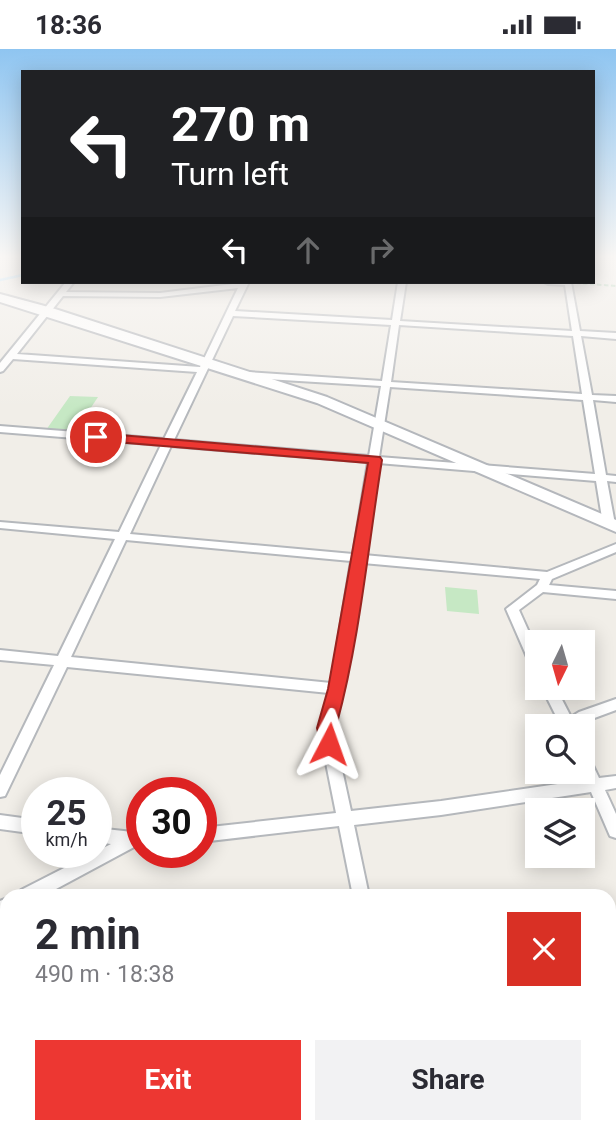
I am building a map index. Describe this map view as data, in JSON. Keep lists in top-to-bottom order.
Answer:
{
  "north": "bottom",
  "page": {
    "status": "18:36",
    "turn": ["270 m", "Turn left"],
    "speed": "25 km/h",
    "limit": "30",
    "heading": ["2 min", "490 m · 18:38"],
    "buttons": ["Exit", "Share"]
  }
}
